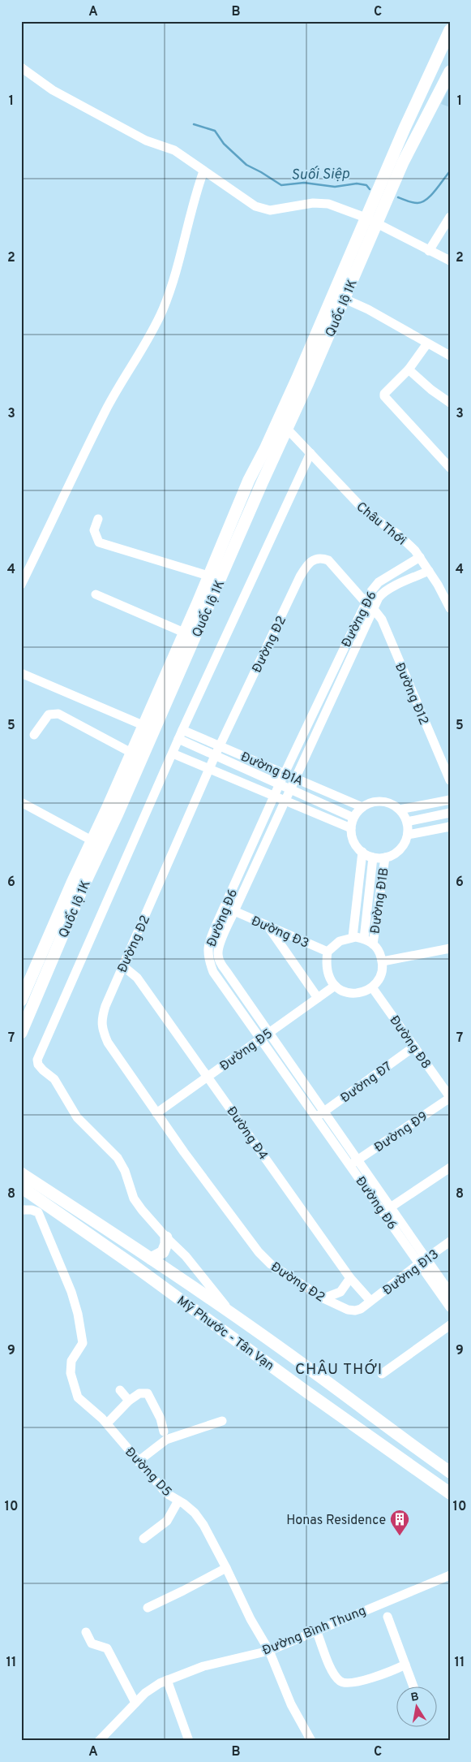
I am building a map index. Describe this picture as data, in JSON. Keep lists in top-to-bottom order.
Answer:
{
  "streets": {
    "main road": ["Quốc lộ 1K", "Mỹ Phước - Tân Vạn"],
    "street": [
      "Châu Thới",
      "Đường Đ6",
      "Đường Đ2",
      "Đường Đ12",
      "Đường Đ1A",
      "Đường Đ1B",
      "Đường Đ3",
      "Đường Đ8",
      "Đường Đ5",
      "Đường Đ7",
      "Đường Đ9",
      "Đường Đ4",
      "Đường Đ13",
      "Đường D5",
      "Đường Bình Thung"
    ]
  },
  "crossings": [
    ["Quốc lộ 1K", "Châu Thới"],
    ["Châu Thới", "Đường Đ6"],
    ["Đường Đ6", "Đường Đ2"],
    ["Đường Đ6", "Đường Đ12"],
    ["Đường Đ6", "Đường Đ1A"],
    ["Đường Đ6", "Đường Đ3"],
    ["Đường Đ6", "Đường Đ5"],
    ["Đường Đ6", "Đường Đ7"],
    ["Đường Đ6", "Đường Đ9"],
    ["Đường Đ6", "Đường Đ13"],
    ["Đường Đ2", "Đường Đ12"],
    ["Đường Đ2", "Đường Đ1A"],
    ["Đường Đ2", "Đường Đ5"],
    ["Đường Đ2", "Đường Đ4"],
    ["Đường Đ2", "Đường Đ13"],
    ["Đường Đ1A", "Đường Đ1B"],
    ["Đường Đ1B", "Đường Đ3"],
    ["Đường Đ1B", "Đường Đ8"],
    ["Đường Đ1B", "Đường Đ5"],
    ["Đường Đ3", "Đường Đ8"],
    ["Đường Đ3", "Đường Đ5"],
    ["Đường Đ8", "Đường Đ5"],
    ["Đường Đ8", "Đường Đ7"],
    ["Đường Đ8", "Đường Đ9"],
    ["Đường Đ5", "Đường Đ4"],
    ["Đường Đ4", "Đường Đ13"],
    ["Đường D5", "Đường Bình Thung"]
  ],
  "districts": ["CHÂU THỚI"],
  "water": ["Suối Siệp"],
  "places": {
    "building": ["Honas Residence"]
  },
  "north": "top",
  "grid": {
    "columns": ["A", "B", "C"],
    "rows": [
      "1",
      "2",
      "3",
      "4",
      "5",
      "6",
      "7",
      "8",
      "9",
      "10",
      "11"
    ]
  }
}
